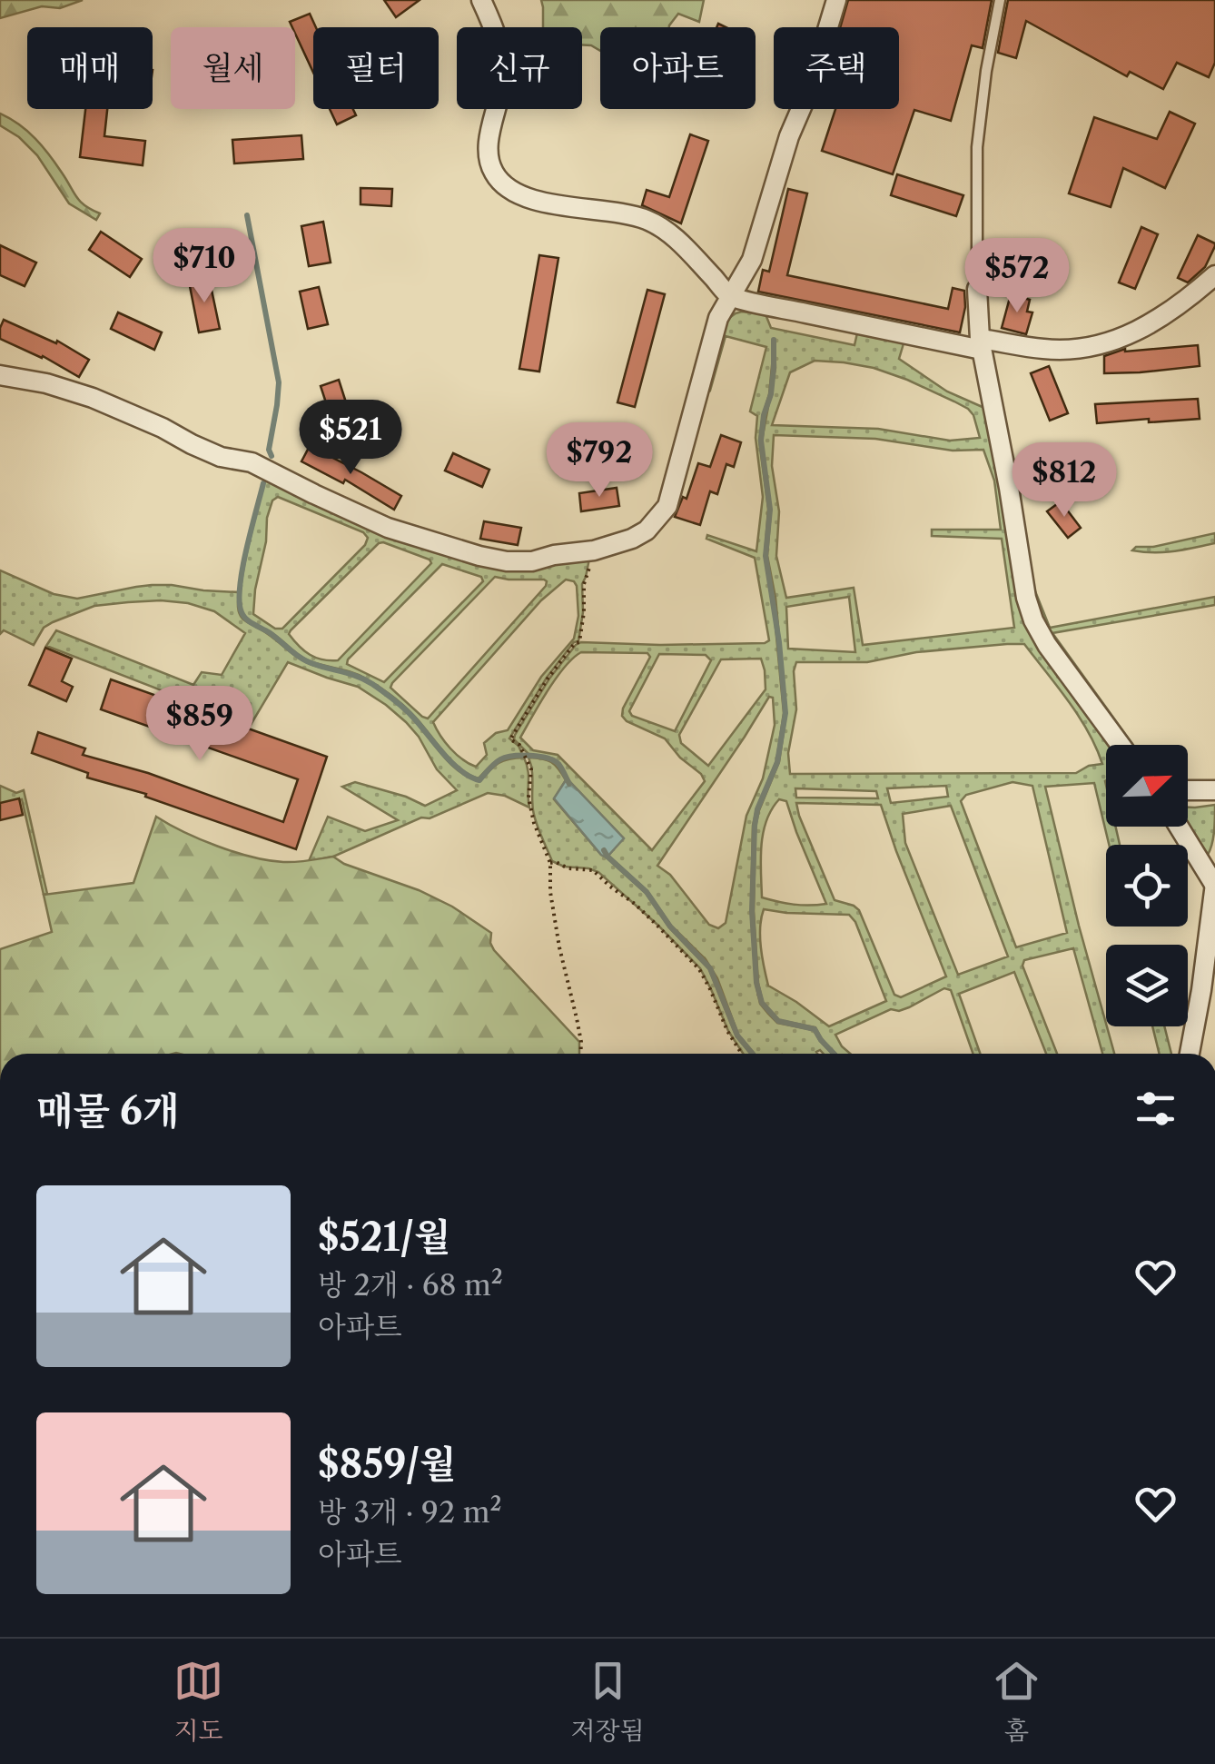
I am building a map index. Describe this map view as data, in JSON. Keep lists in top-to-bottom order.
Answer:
{
  "north": "top right",
  "page": {
    "chip": [
      "매매",
      "월세",
      "필터",
      "신규",
      "아파트",
      "주택"
    ],
    "price": [
      "$710",
      "$572",
      "$521",
      "$792",
      "$812",
      "$859"
    ],
    "heading": "매물 6개",
    "list": [
      {
        "name": "$521/월",
        "note": "방 2개 · 68 m² · 아파트"
      },
      {
        "name": "$859/월",
        "note": "방 3개 · 92 m² · 아파트"
      }
    ],
    "tabs": ["지도", "저장됨", "홈"]
  }
}
